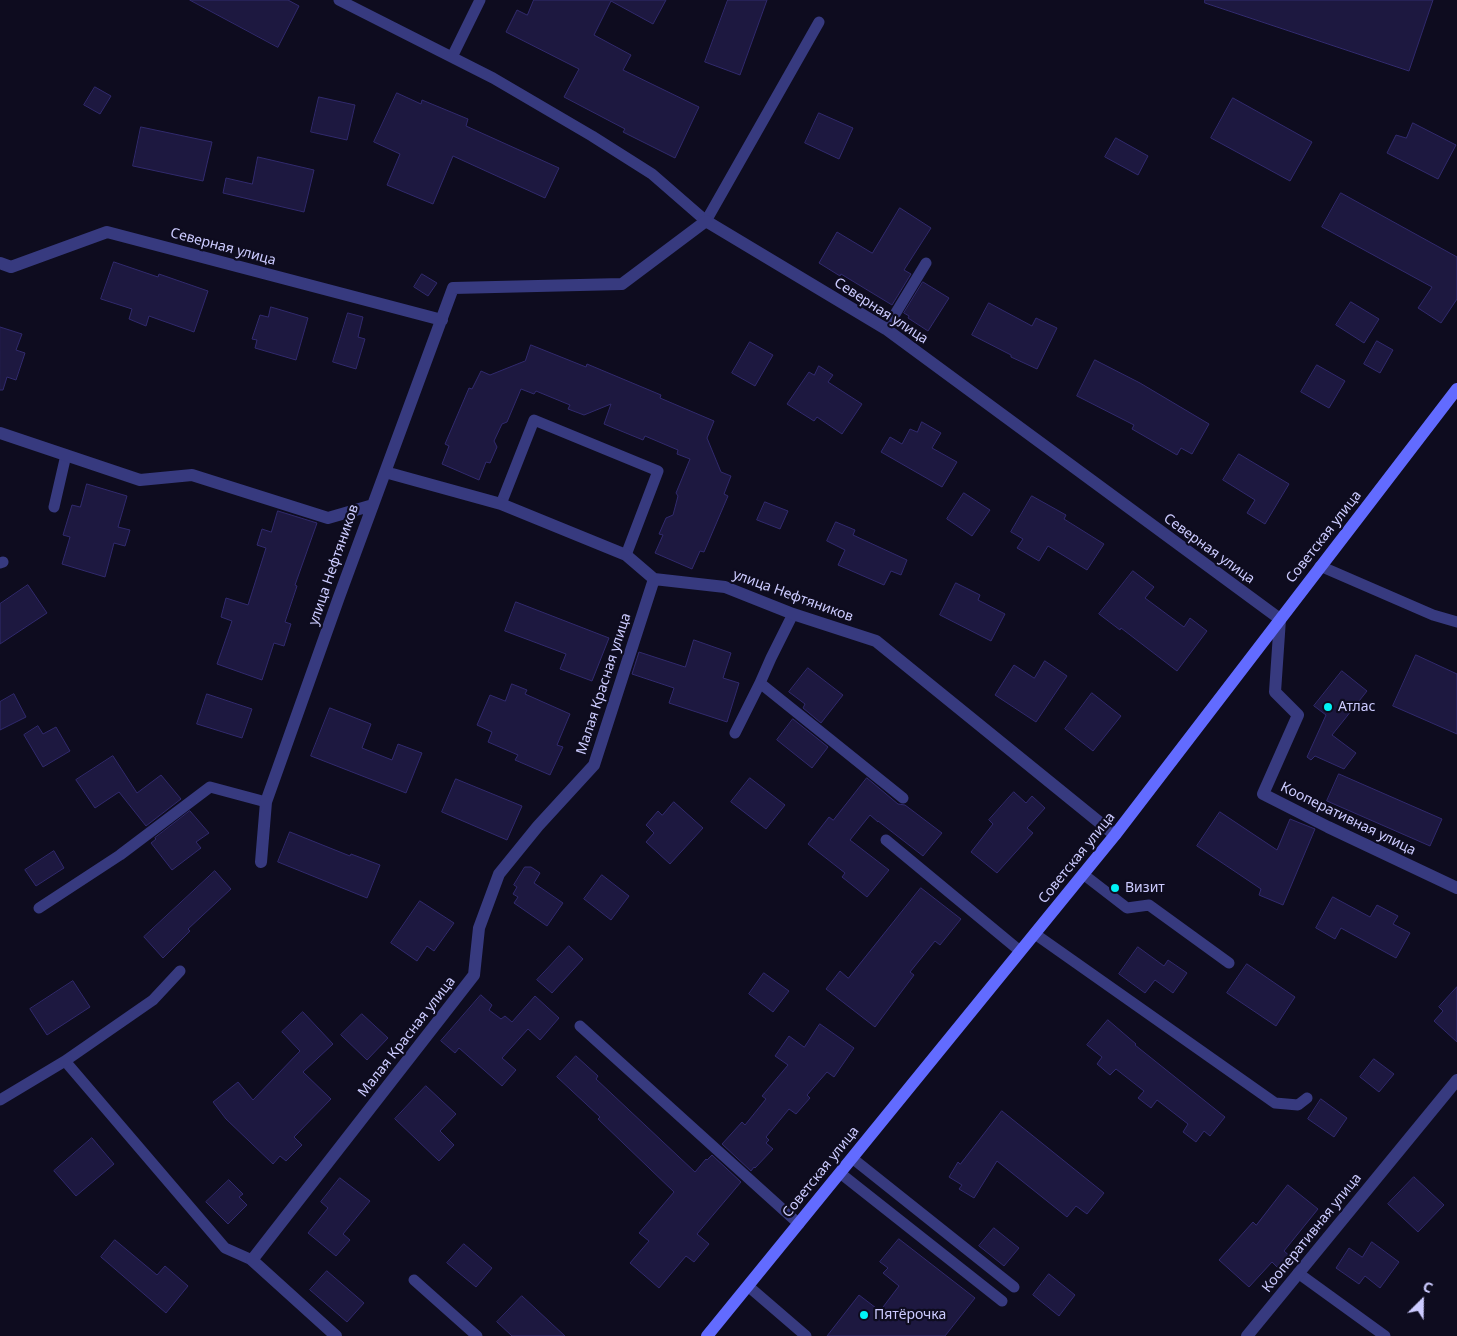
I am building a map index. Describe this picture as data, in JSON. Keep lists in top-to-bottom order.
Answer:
{
  "streets": {
    "street": [
      "Северная улица",
      "Советская улица",
      "улица Нефтяников",
      "Малая Красная улица",
      "Кооперативная улица"
    ]
  },
  "crossings": [
    ["Северная улица", "Советская улица"],
    ["Северная улица", "Кооперативная улица"],
    ["Советская улица", "улица Нефтяников"],
    ["Советская улица", "Кооперативная улица"],
    ["улица Нефтяников", "Малая Красная улица"]
  ],
  "places": ["Атлас", "Визит", "Пятёрочка"],
  "north": "top right"
}
